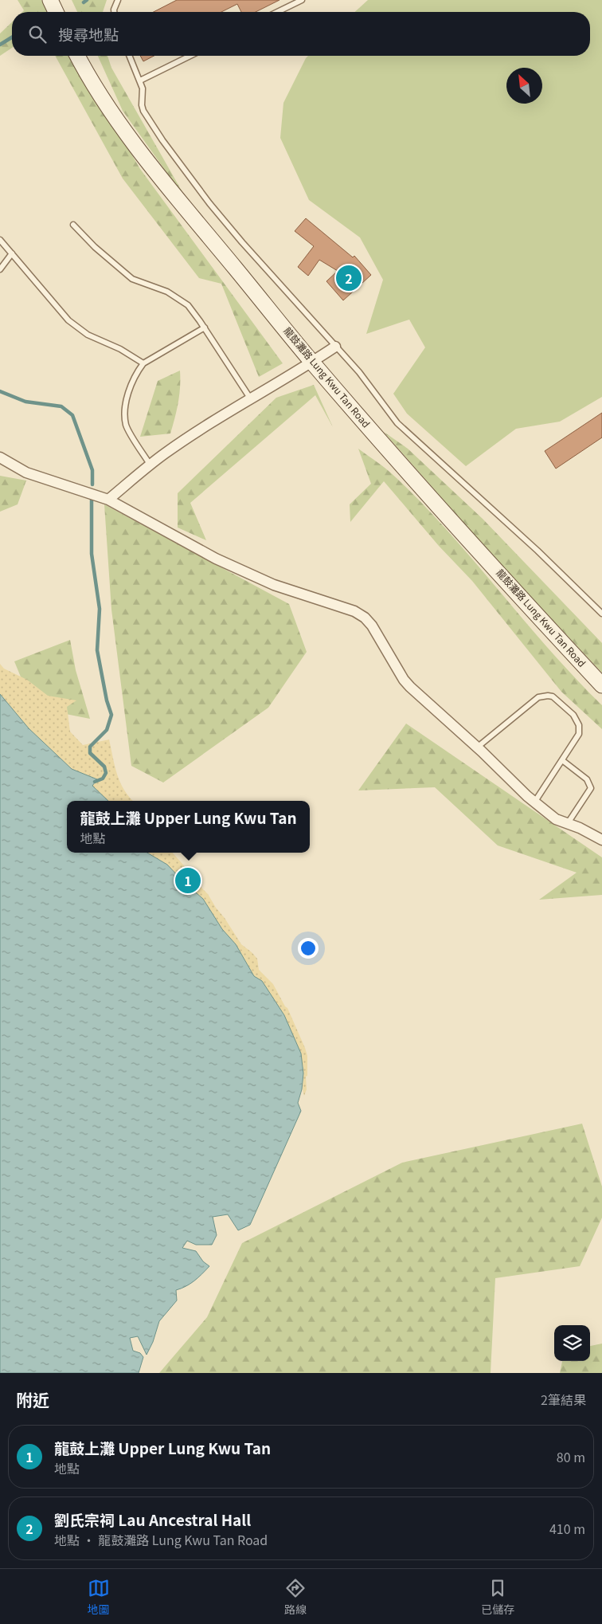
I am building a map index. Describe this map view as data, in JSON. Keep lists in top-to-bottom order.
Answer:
{
  "streets": {
    "street": ["龍鼓灘路 Lung Kwu Tan Road"]
  },
  "north": "top left",
  "page": {
    "search": "搜尋地點",
    "pins": ["2", "1"],
    "popup": ["龍鼓上灘 Upper Lung Kwu Tan", "地點"],
    "heading": ["附近", "2筆結果"],
    "list": [
      {
        "mark": "1",
        "name": "龍鼓上灘 Upper Lung Kwu Tan",
        "note": "地點",
        "value": "80 m"
      },
      {
        "mark": "2",
        "name": "劉氏宗祠 Lau Ancestral Hall",
        "note": "地點 · 龍鼓灘路 Lung Kwu Tan Road",
        "value": "410 m"
      }
    ],
    "nav": ["地圖", "路線", "已儲存"]
  }
}
